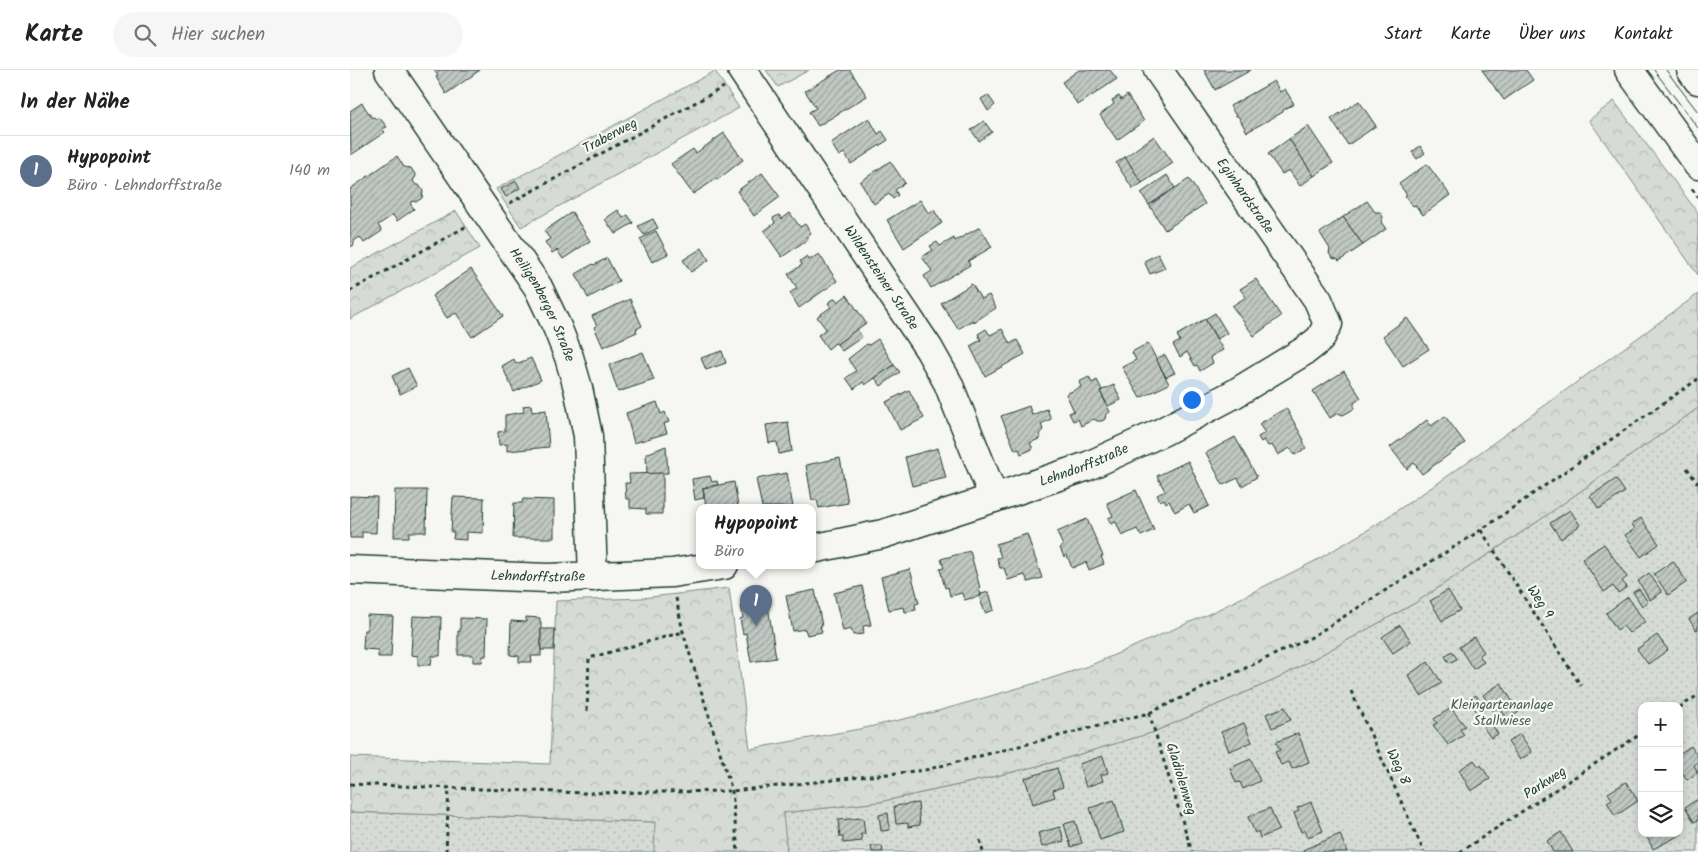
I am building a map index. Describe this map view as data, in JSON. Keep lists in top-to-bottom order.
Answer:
{
  "streets": {
    "street": [
      "Eginhardstraße",
      "Wildensteiner Straße",
      "Heiligenberger Straße",
      "Lehndorffstraße"
    ],
    "path": [
      "Traberweg",
      "Weg 9",
      "Weg 8",
      "Gladiolenweg",
      "Parkweg"
    ]
  },
  "crossings": [
    ["Traberweg", "Wildensteiner Straße"],
    ["Eginhardstraße", "Lehndorffstraße"],
    ["Wildensteiner Straße", "Lehndorffstraße"],
    ["Heiligenberger Straße", "Lehndorffstraße"]
  ],
  "parks": ["Kleingartenanlage Stallwiese"],
  "page": {
    "header": "Karte",
    "search": "Hier suchen",
    "nav": [
      "Start",
      "Karte",
      "Über uns",
      "Kontakt"
    ],
    "heading": "In der Nähe",
    "list": [
      {
        "mark": "1",
        "name": "Hypopoint",
        "note": "Büro · Lehndorffstraße",
        "value": "140 m"
      }
    ],
    "popup": ["Hypopoint", "Büro"],
    "pins": "1",
    "map_buttons": ["+", "−"]
  }
}
